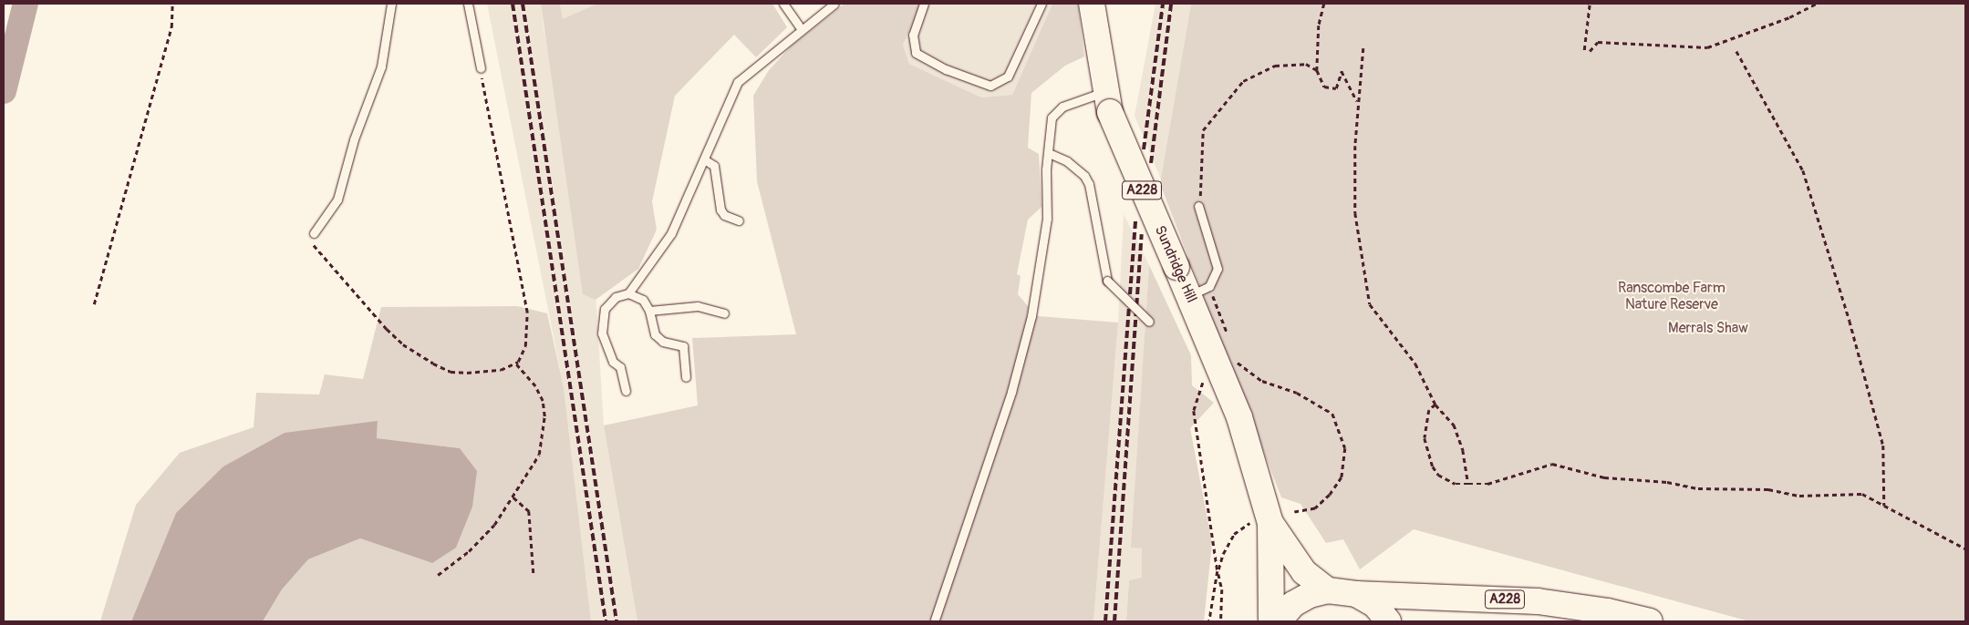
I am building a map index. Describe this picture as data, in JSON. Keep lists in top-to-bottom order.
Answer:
{
  "streets": {
    "highway": ["A228", "Sundridge Hill"]
  },
  "parks": ["Ranscombe Farm Nature Reserve", "Merrals Shaw"]
}
